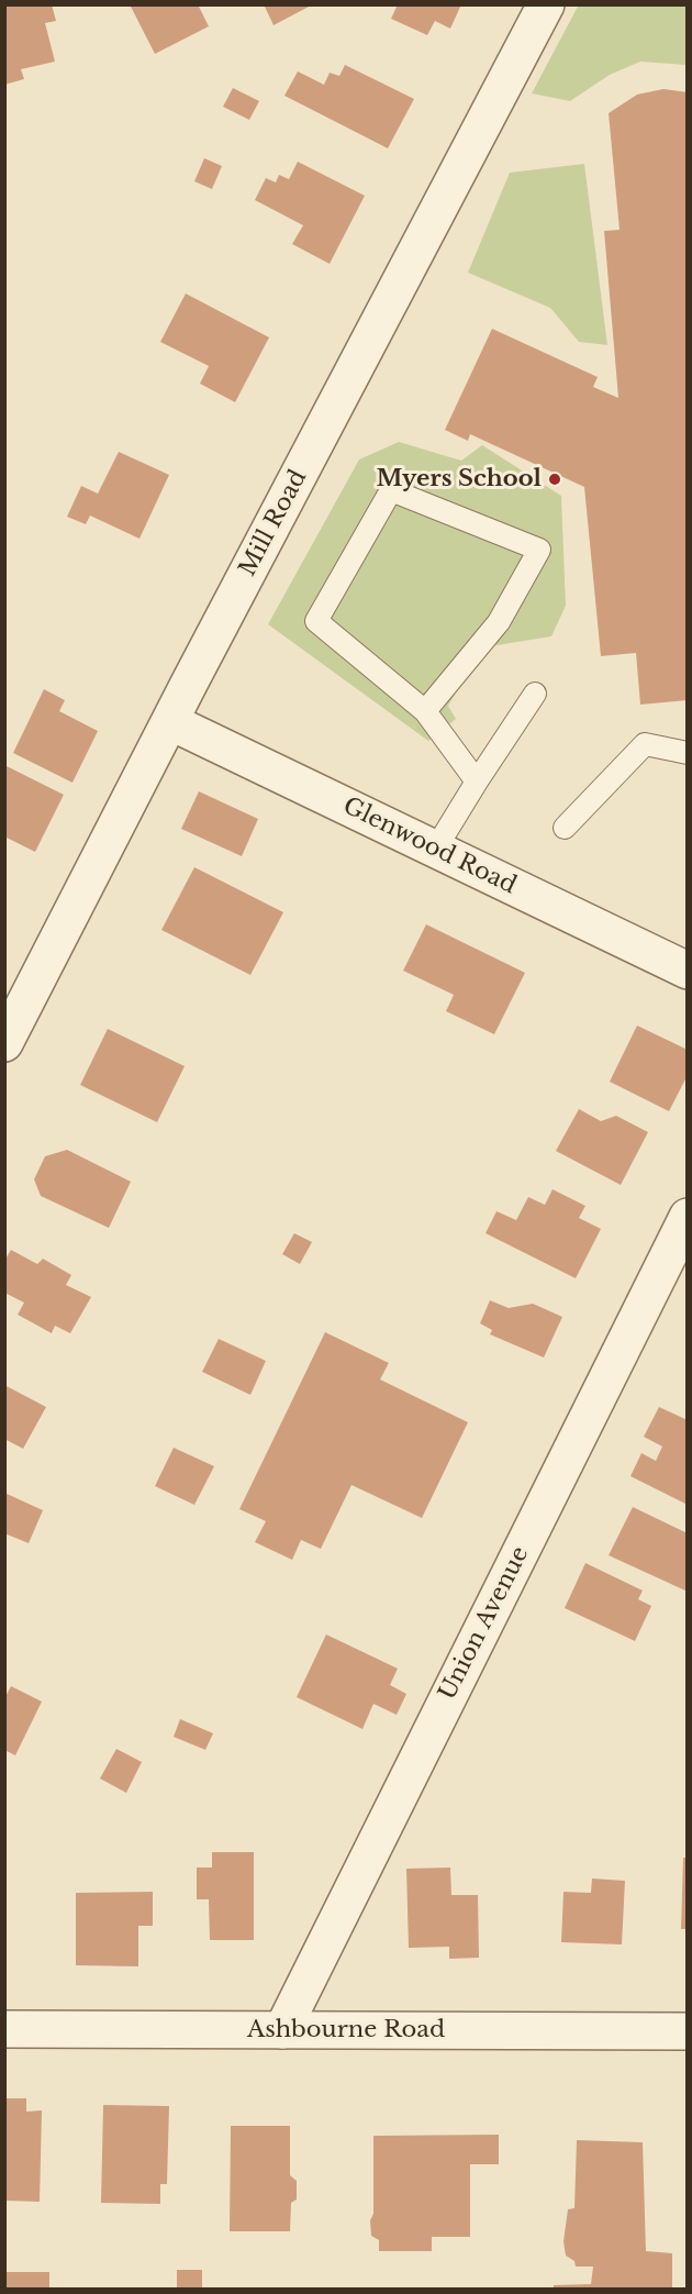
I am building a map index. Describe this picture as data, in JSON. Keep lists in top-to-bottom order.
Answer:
{
  "streets": {
    "street": [
      "Mill Road",
      "Glenwood Road",
      "Union Avenue",
      "Ashbourne Road"
    ]
  },
  "crossings": [
    ["Mill Road", "Glenwood Road"],
    ["Union Avenue", "Ashbourne Road"]
  ],
  "places": ["Myers School"]
}
